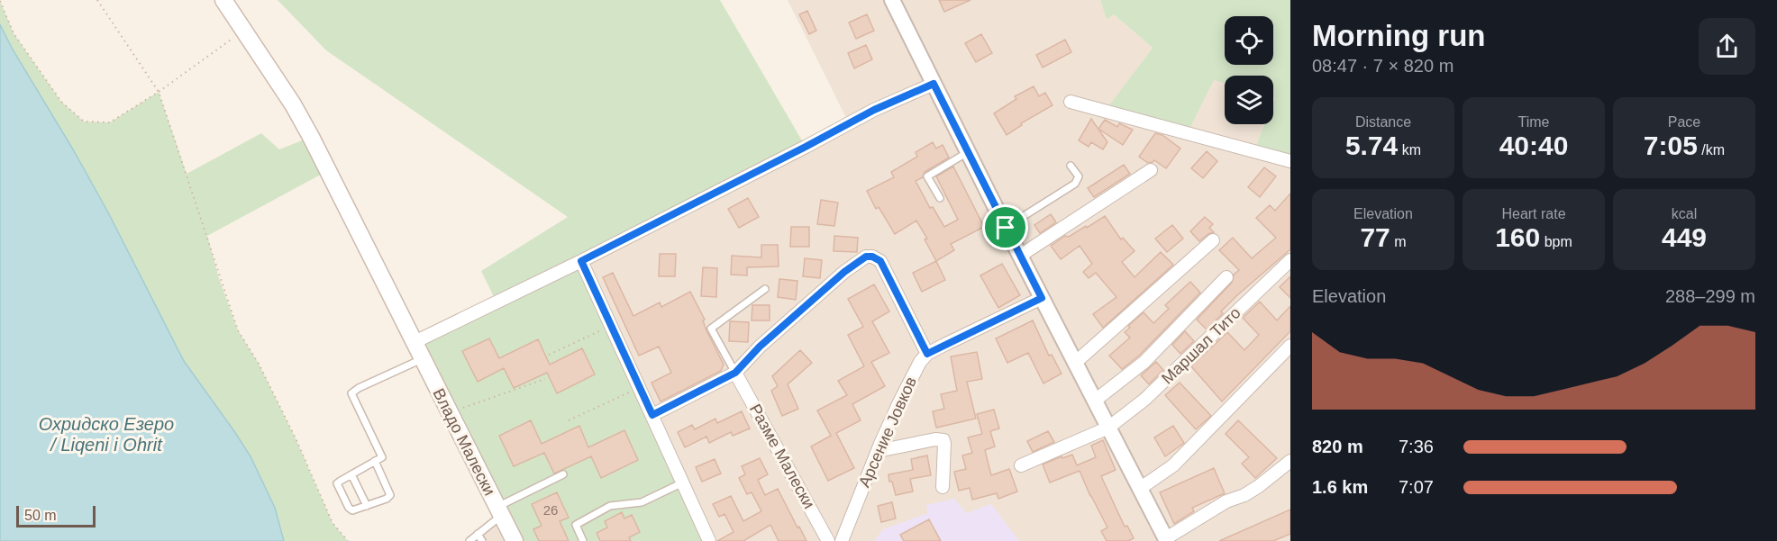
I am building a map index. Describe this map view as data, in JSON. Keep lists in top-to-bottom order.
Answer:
{
  "streets": {
    "main road": ["Владо Малески"],
    "street": ["Маршал Тито", "Арсение Јовков", "Разме Малески"]
  },
  "water": ["Охридско Езеро / Liqeni i Ohrit"],
  "house_numbers": ["26"],
  "scale_bar": "50 m",
  "page": {
    "heading": ["Morning run", "08:47 · 7 × 820 m"],
    "stats": [
      ["Distance", "5.74 km"],
      ["Time", "40:40"],
      ["Pace", "7:05 /km"],
      ["Elevation", "77 m"],
      ["Heart rate", "160 bpm"],
      ["kcal", "449"]
    ],
    "chart": ["Elevation", "288–299 m"],
    "list": [
      {
        "name": "820 m",
        "note": "7:36"
      },
      {
        "name": "1.6 km",
        "note": "7:07"
      }
    ],
    "scale": "50 m"
  }
}
